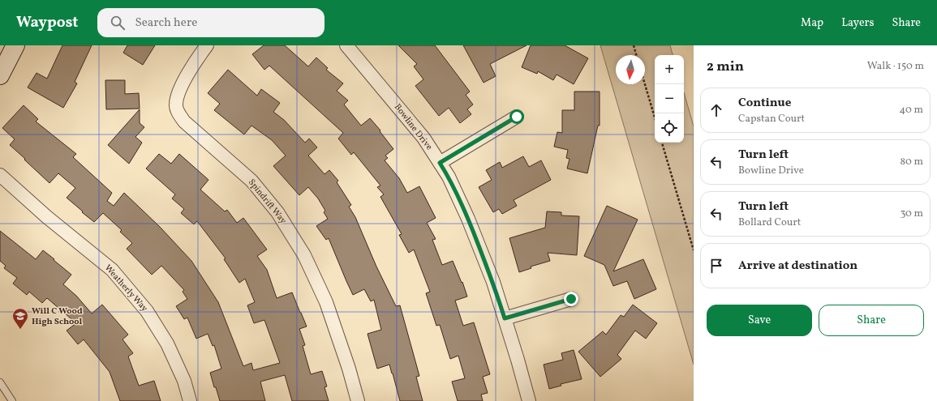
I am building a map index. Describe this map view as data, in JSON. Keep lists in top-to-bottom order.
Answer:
{
  "streets": {
    "street": ["Bowline Drive", "Spindrift Way", "Weatherly Way"]
  },
  "places": {
    "school or university": ["Will C Wood High School"]
  },
  "north": "bottom",
  "page": {
    "header": "Waypost",
    "search": "Search here",
    "nav": ["Map", "Layers", "Share"],
    "heading": ["2 min", "Walk · 150 m"],
    "map_buttons": ["+", "−"],
    "list": [
      ["Continue", "Capstan Court", "40 m"],
      ["Turn left", "Bowline Drive", "80 m"],
      ["Turn left", "Bollard Court", "30 m"],
      "Arrive at destination"
    ],
    "buttons": ["Save", "Share"]
  }
}
